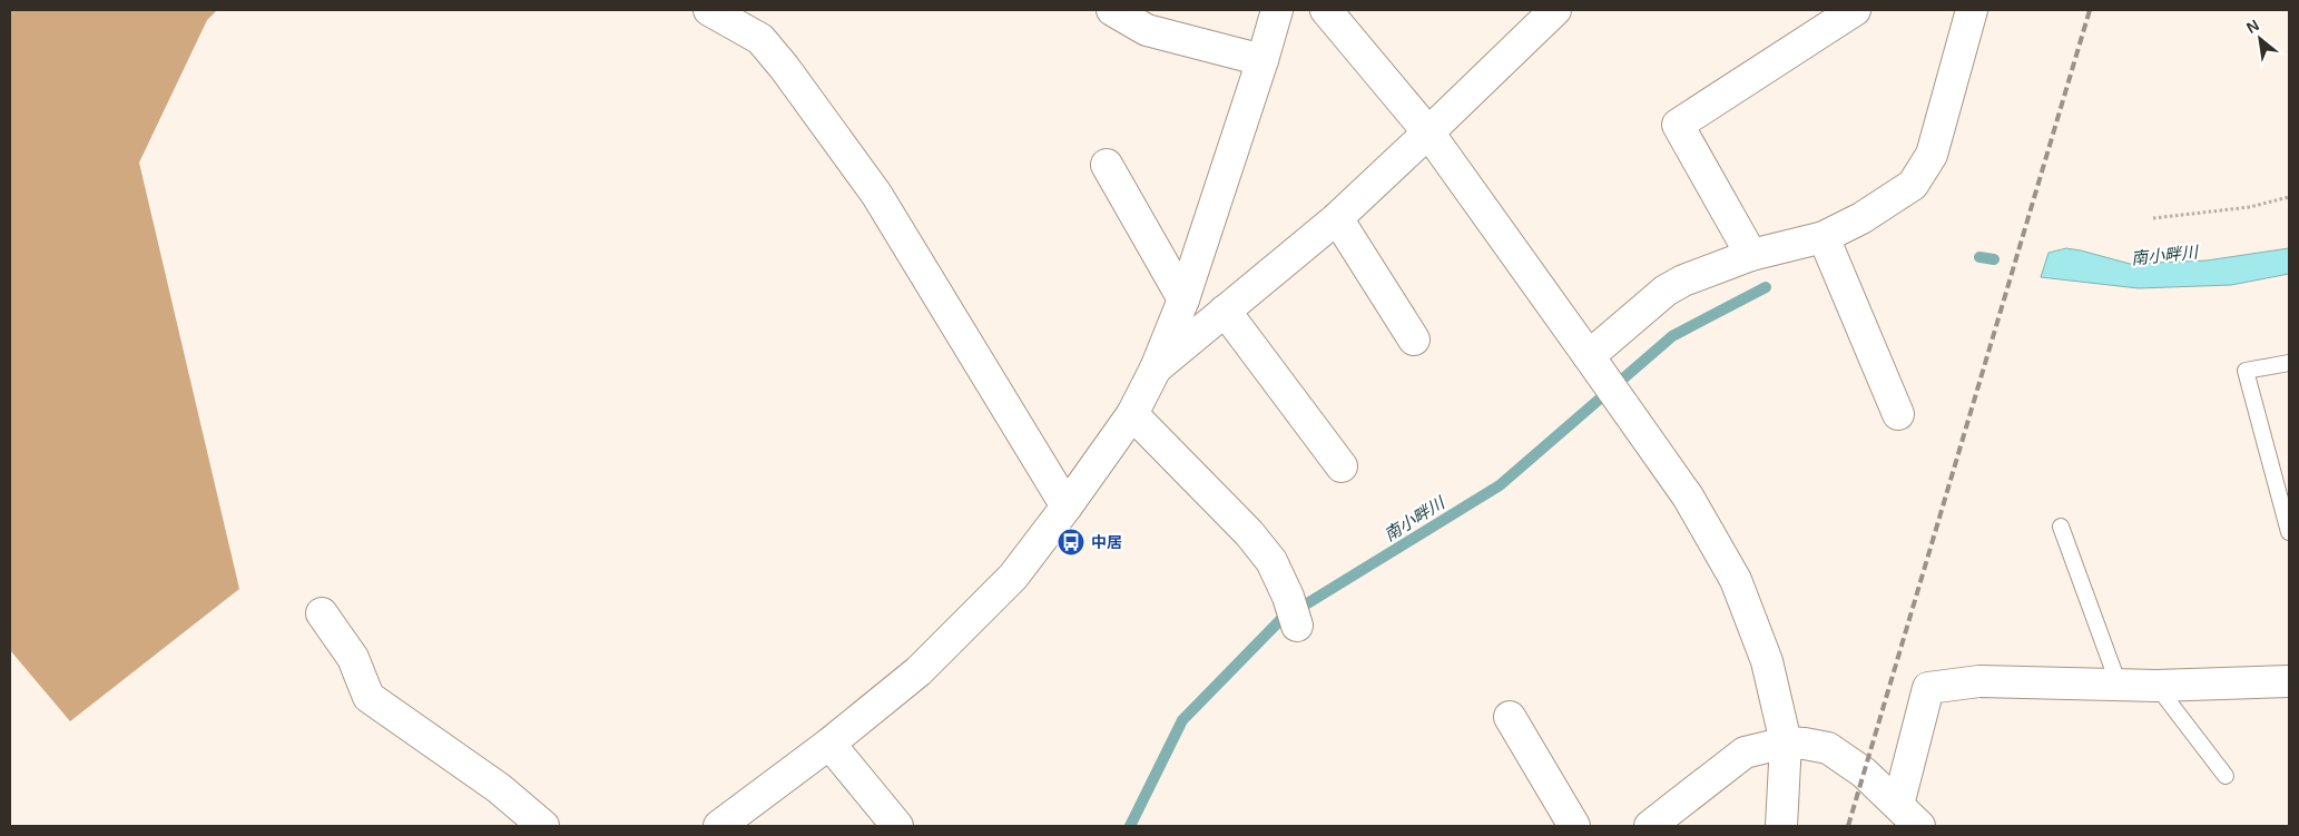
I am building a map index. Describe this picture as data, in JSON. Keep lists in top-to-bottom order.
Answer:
{
  "water": ["南小畔川"],
  "places": {
    "bus stop": ["中居"]
  },
  "north": "top left"
}
